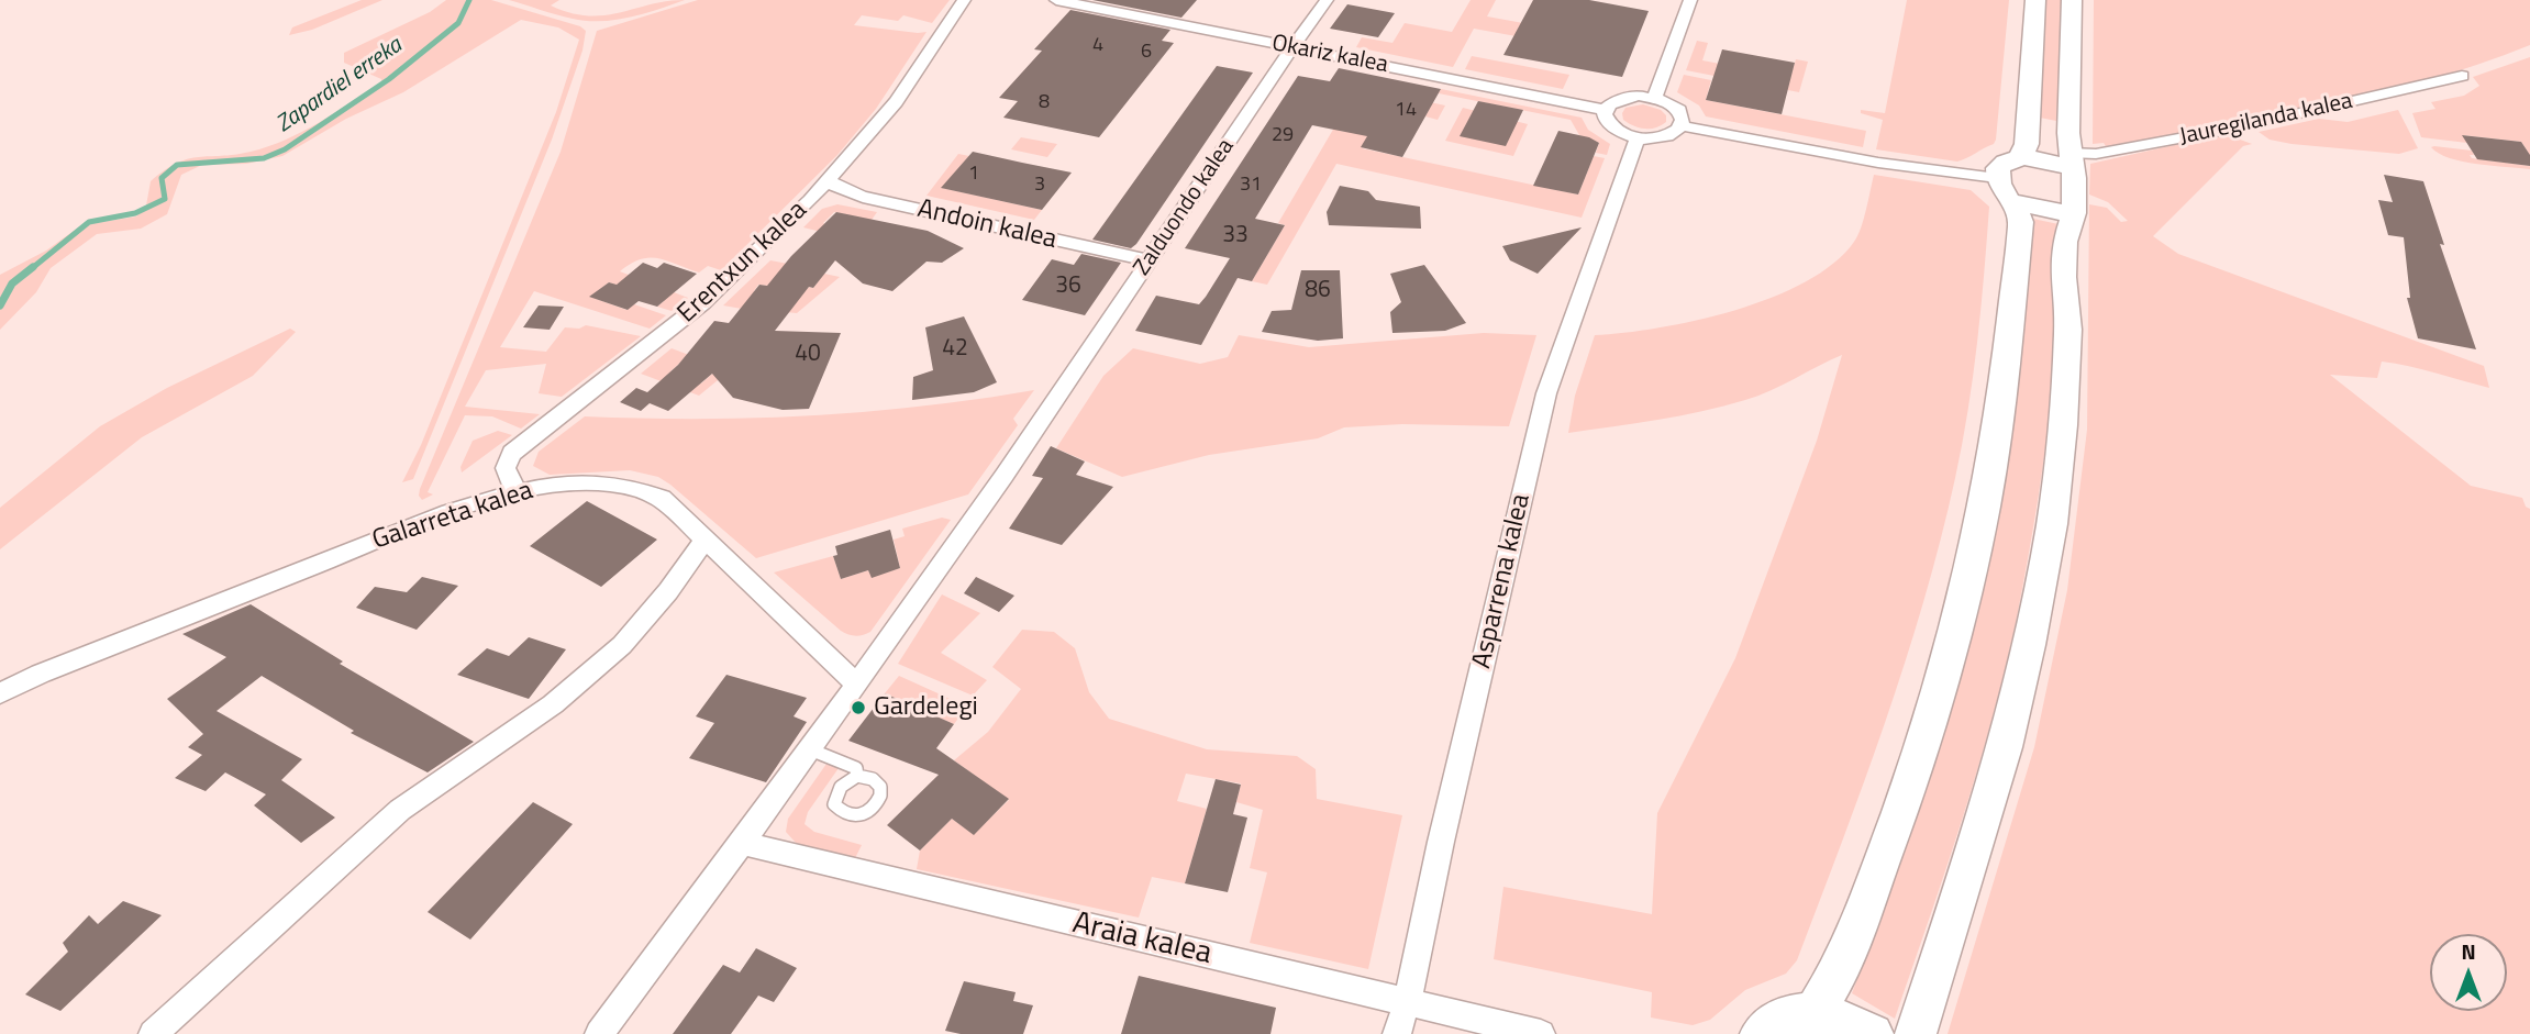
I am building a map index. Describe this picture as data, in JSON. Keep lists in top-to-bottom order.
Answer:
{
  "streets": {
    "street": [
      "Okariz kalea",
      "Jauregilanda kalea",
      "Zalduondo kalea",
      "Andoin kalea",
      "Erentxun kalea",
      "Galarreta kalea",
      "Asparrena kalea",
      "Araia kalea"
    ]
  },
  "crossings": [
    ["Okariz kalea", "Zalduondo kalea"],
    ["Zalduondo kalea", "Andoin kalea"],
    ["Zalduondo kalea", "Galarreta kalea"],
    ["Zalduondo kalea", "Araia kalea"],
    ["Andoin kalea", "Erentxun kalea"],
    ["Erentxun kalea", "Galarreta kalea"],
    ["Asparrena kalea", "Araia kalea"]
  ],
  "water": ["Zapardiel erreka"],
  "places": ["Gardelegi"],
  "house_numbers": [
    "4",
    "6",
    "8",
    "14",
    "29",
    "1",
    "3",
    "31",
    "33",
    "36",
    "86",
    "42",
    "40"
  ],
  "north": "top"
}
